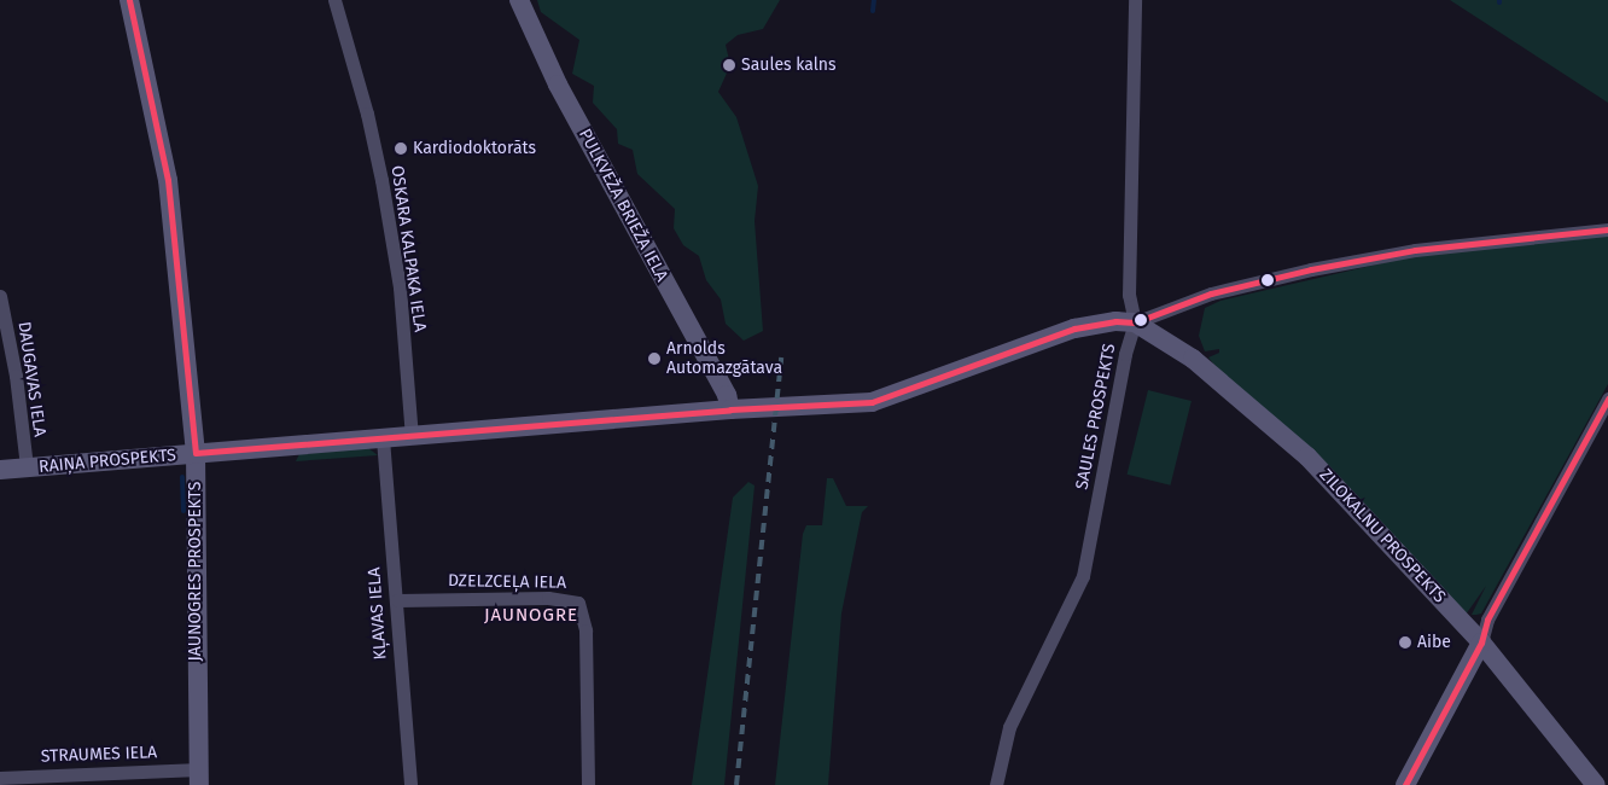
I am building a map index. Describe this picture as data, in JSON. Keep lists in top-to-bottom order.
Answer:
{
  "streets": {
    "main road": [
      "PULKVEŽA BRIEŽA IELA",
      "RAIŅA PROSPEKTS",
      "ZILOKALNU PROSPEKTS",
      "JAUNOGRES PROSPEKTS"
    ],
    "street": [
      "OSKARA KALPAKA IELA",
      "DAUGAVAS IELA",
      "SAULES PROSPEKTS",
      "DZELZCEĻA IELA",
      "KĻAVAS IELA",
      "STRAUMES IELA"
    ]
  },
  "crossings": [
    ["PULKVEŽA BRIEŽA IELA", "RAIŅA PROSPEKTS"],
    ["OSKARA KALPAKA IELA", "RAIŅA PROSPEKTS"],
    ["DAUGAVAS IELA", "RAIŅA PROSPEKTS"],
    ["SAULES PROSPEKTS", "RAIŅA PROSPEKTS"],
    ["SAULES PROSPEKTS", "ZILOKALNU PROSPEKTS"],
    ["RAIŅA PROSPEKTS", "ZILOKALNU PROSPEKTS"],
    ["RAIŅA PROSPEKTS", "JAUNOGRES PROSPEKTS"],
    ["RAIŅA PROSPEKTS", "KĻAVAS IELA"],
    ["JAUNOGRES PROSPEKTS", "STRAUMES IELA"],
    ["DZELZCEĻA IELA", "KĻAVAS IELA"]
  ],
  "districts": ["JAUNOGRE"],
  "places": [
    "Saules kalns",
    "Kardiodoktorāts",
    "Arnolds Automazgātava",
    "Aibe"
  ]
}
